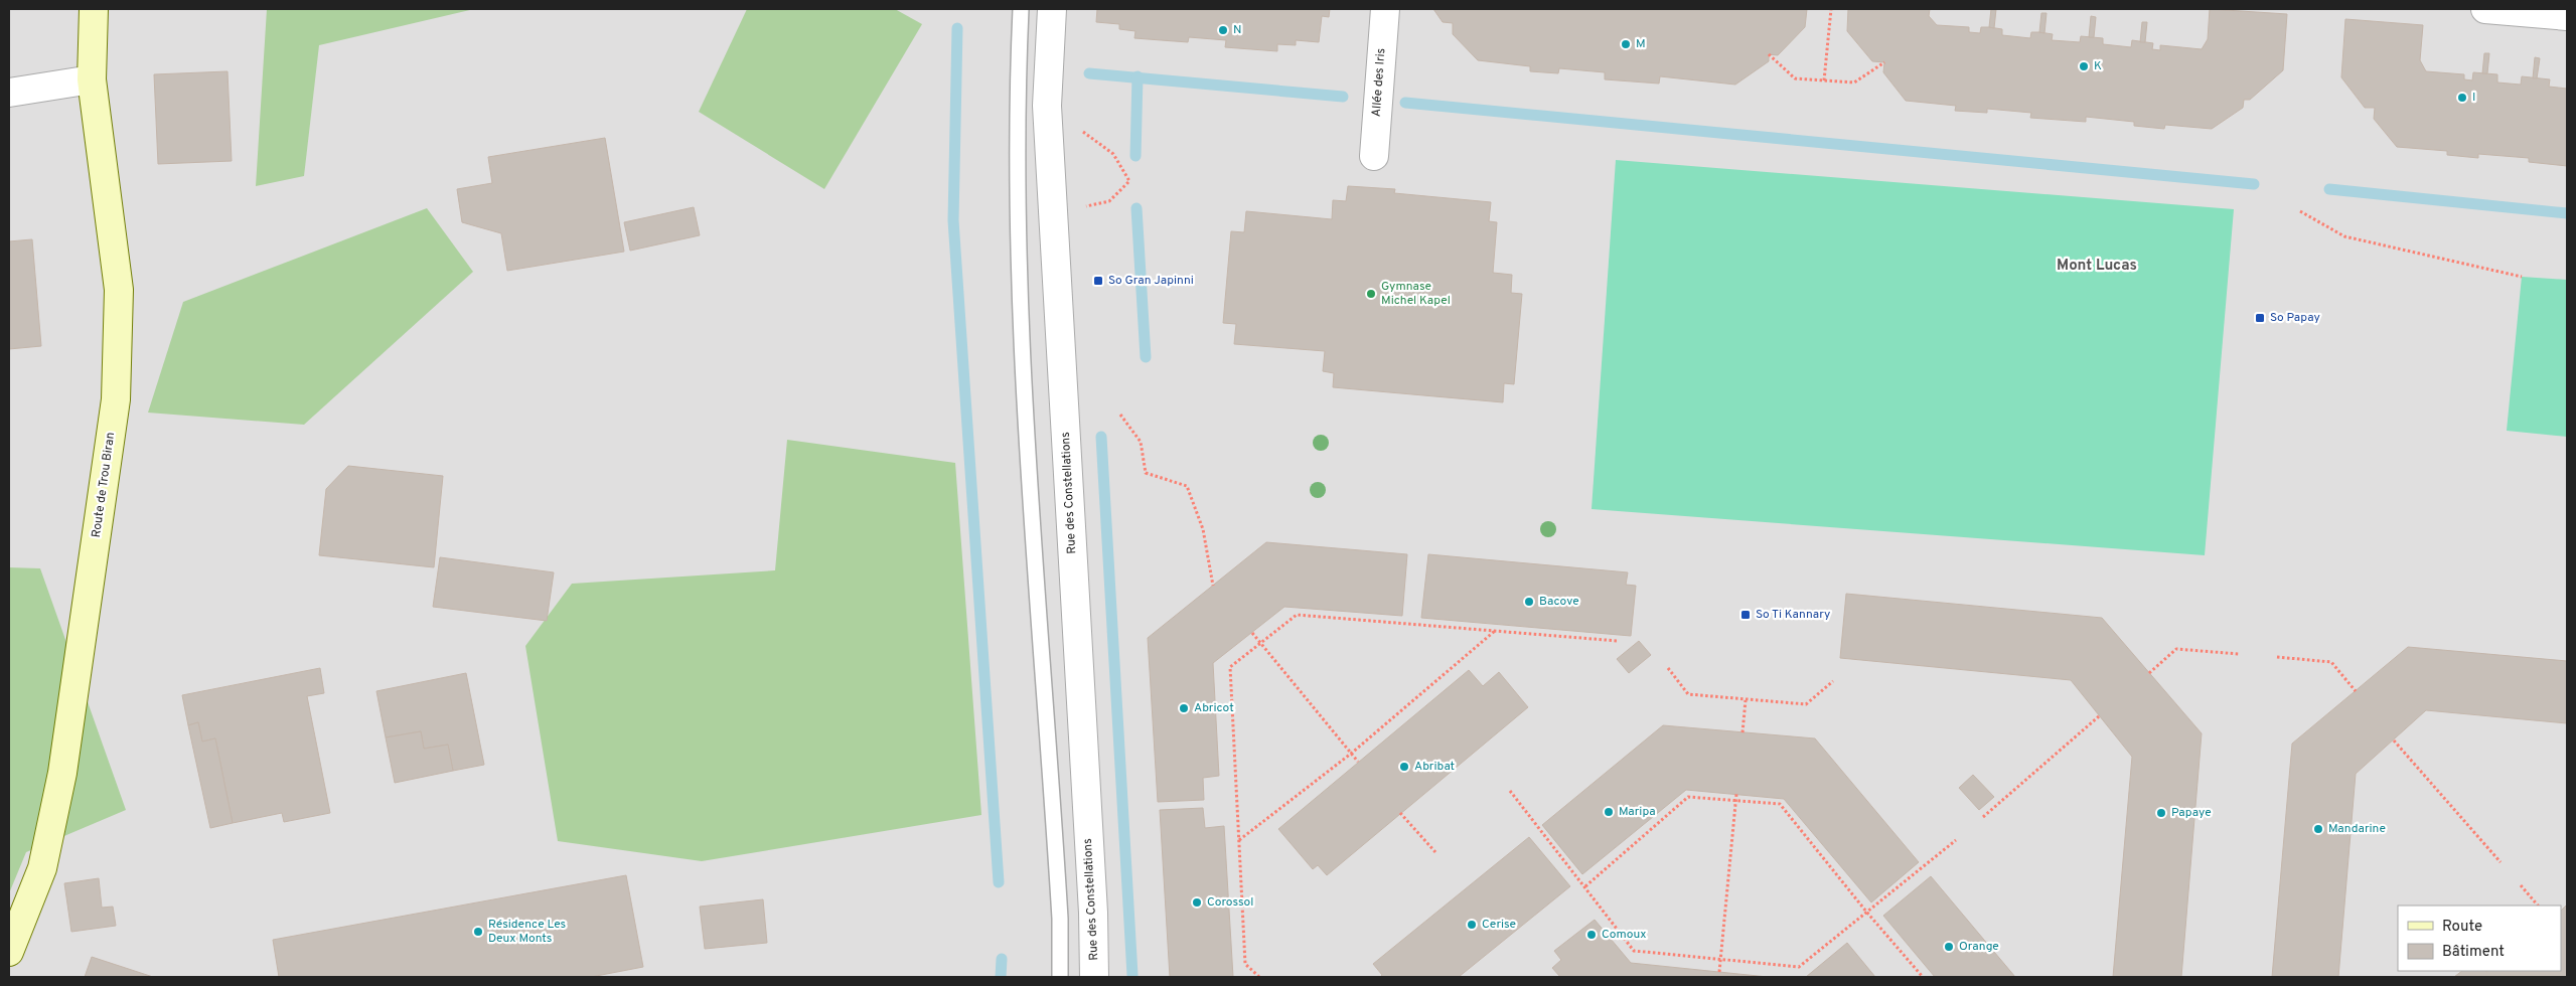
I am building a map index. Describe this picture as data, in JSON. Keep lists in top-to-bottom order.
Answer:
{
  "streets": {
    "main road": ["Route de Trou Biran"],
    "street": ["Allée des Iris", "Rue des Constellations"]
  },
  "districts": ["Mont Lucas"],
  "places": {
    "other": [
      "N",
      "M",
      "K",
      "I",
      "Gymnase Michel Kapel",
      "Bacove",
      "Abricot",
      "Abribat",
      "Maripa",
      "Papaye",
      "Mandarine",
      "Corossol",
      "Cerise",
      "Résidence Les Deux Monts",
      "Comoux",
      "Orange"
    ],
    "transit": ["So Gran Japinni", "So Papay", "So Ti Kannary"]
  },
  "legend": ["Route", "Bâtiment"]
}
